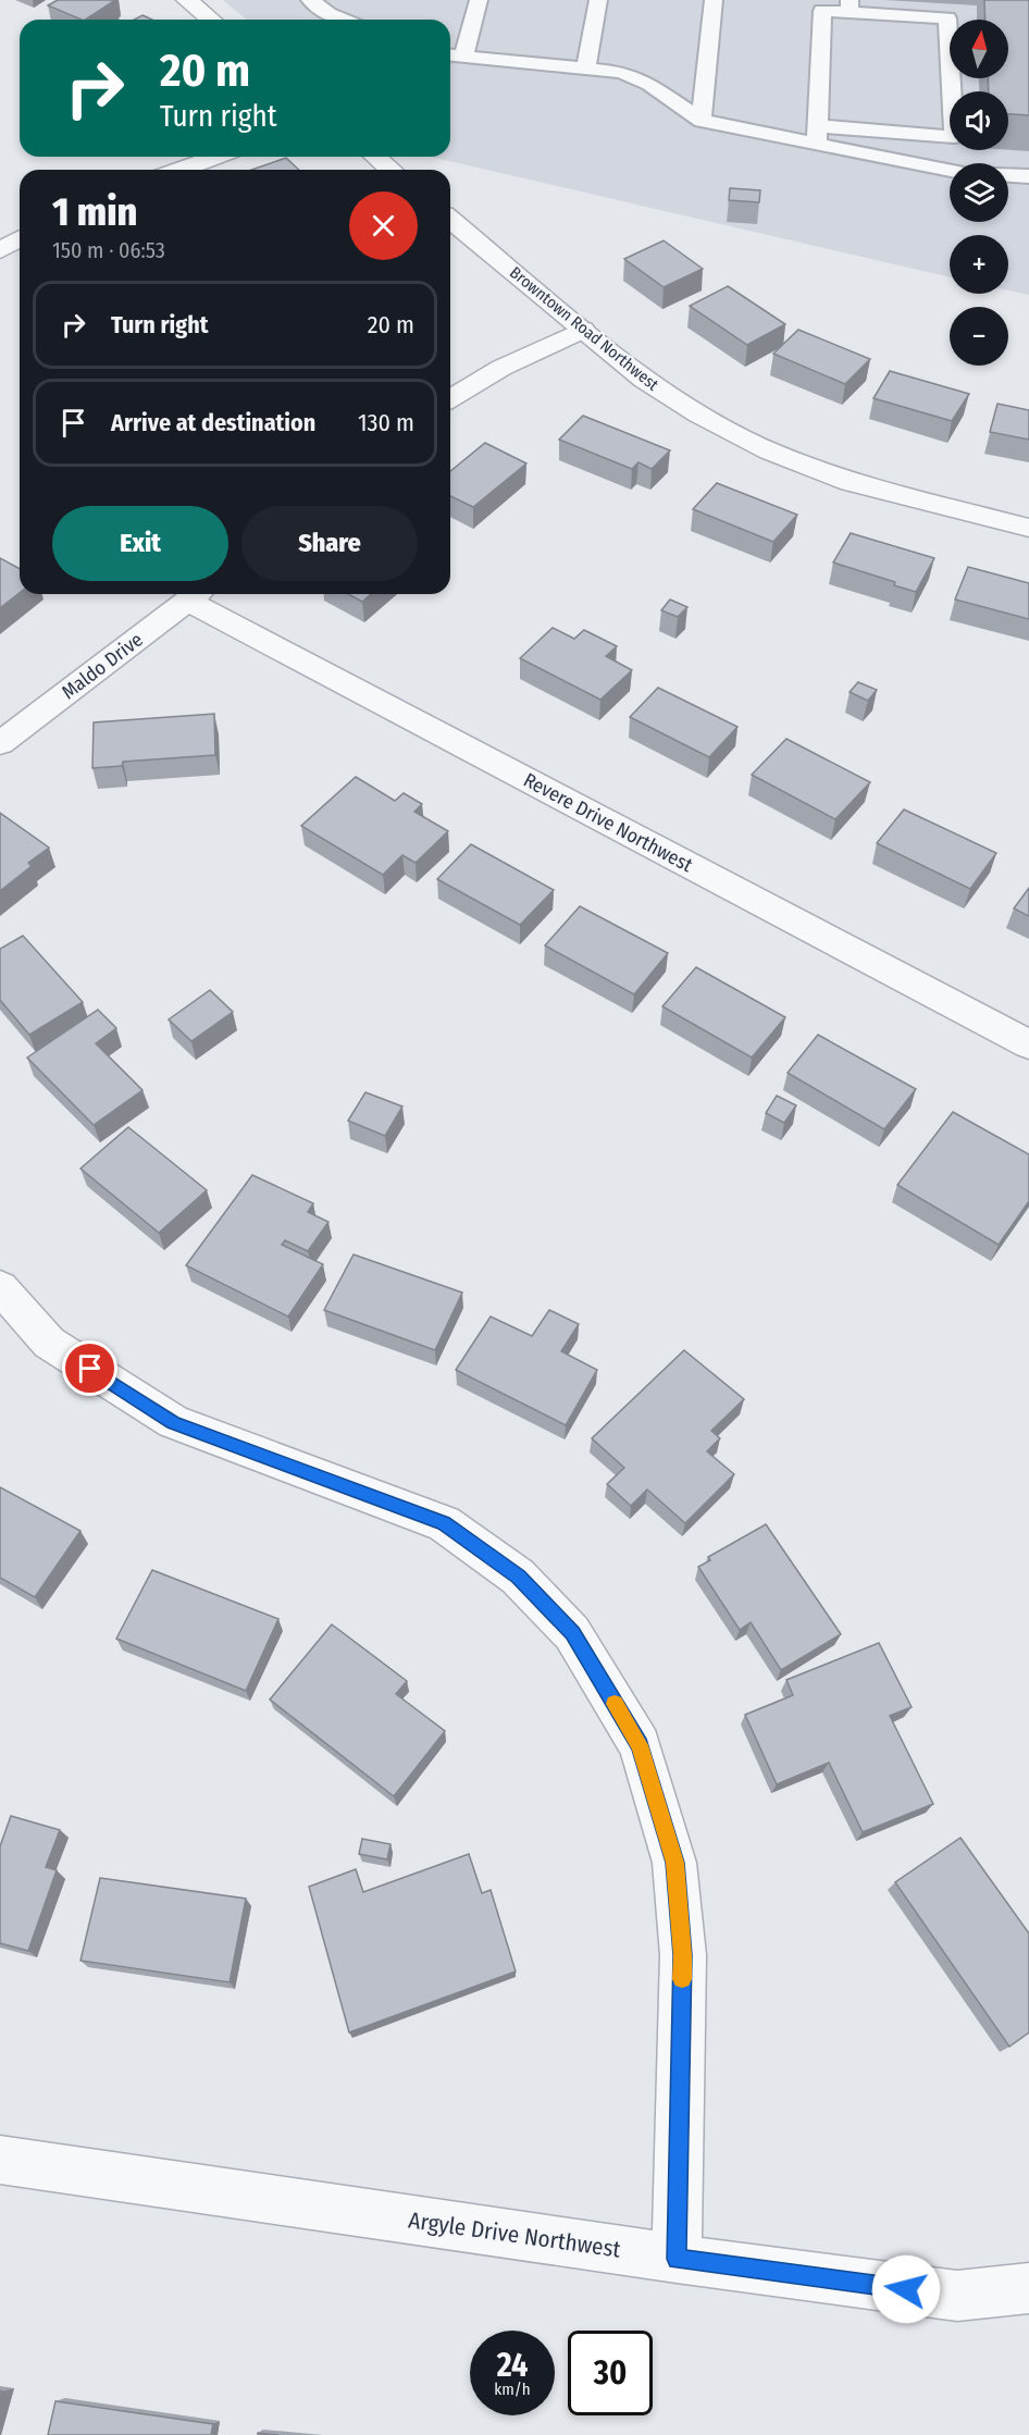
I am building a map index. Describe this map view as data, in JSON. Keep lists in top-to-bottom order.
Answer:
{
  "streets": {
    "street": [
      "Browntown Road Northwest",
      "Maldo Drive",
      "Revere Drive Northwest",
      "Argyle Drive Northwest"
    ]
  },
  "crossings": [
    ["Maldo Drive", "Revere Drive Northwest"]
  ],
  "north": "top",
  "page": {
    "map_buttons": ["+", "−"],
    "turn": ["20 m", "Turn right"],
    "heading": ["1 min", "150 m · 06:53"],
    "list": [
      {
        "name": "Turn right",
        "value": "20 m"
      },
      {
        "name": "Arrive at destination",
        "value": "130 m"
      }
    ],
    "buttons": ["Exit", "Share"],
    "speed": "24 km/h",
    "limit": "30"
  }
}
